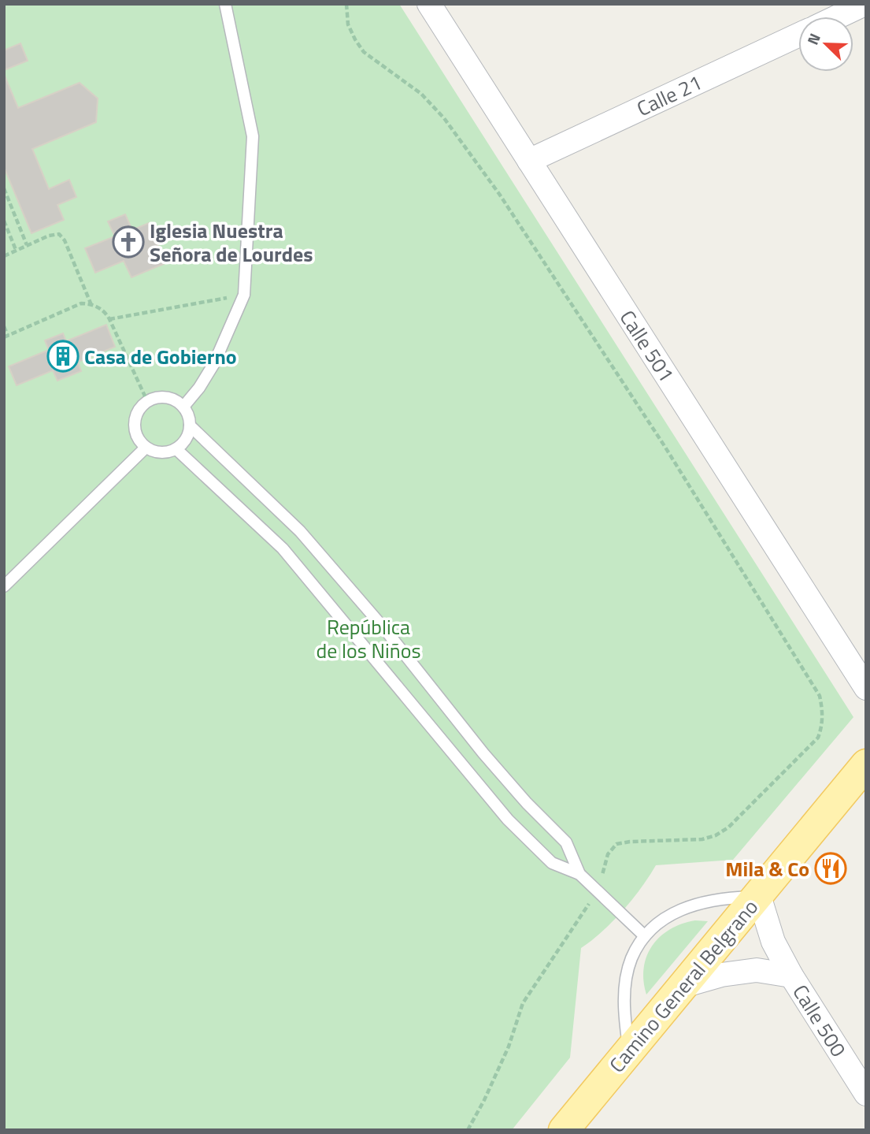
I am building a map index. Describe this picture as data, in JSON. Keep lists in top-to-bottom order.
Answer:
{
  "streets": {
    "main road": ["Camino General Belgrano"],
    "street": ["Calle 21", "Calle 501", "Calle 500"]
  },
  "crossings": [
    ["Calle 21", "Calle 501"],
    ["Camino General Belgrano", "Calle 500"]
  ],
  "parks": ["República de los Niños"],
  "places": {
    "church": ["Iglesia Nuestra Señora de Lourdes"],
    "building": ["Casa de Gobierno"],
    "restaurant": ["Mila & Co"]
  },
  "north": "top left"
}
